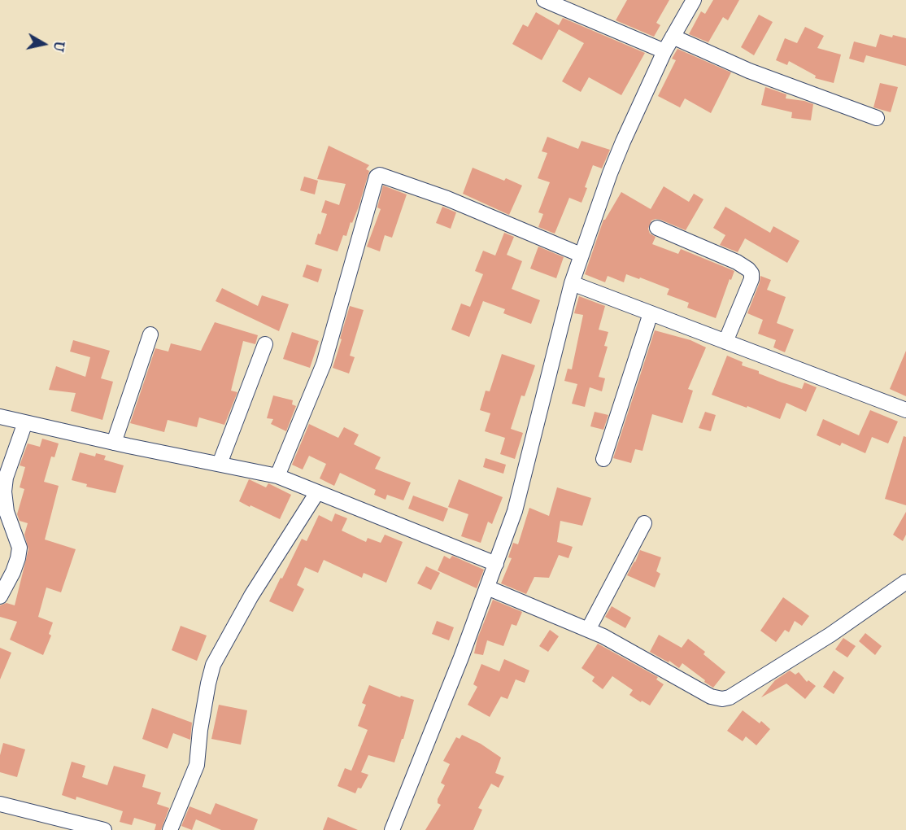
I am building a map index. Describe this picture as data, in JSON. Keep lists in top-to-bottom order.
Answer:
{
  "north": "right"
}
